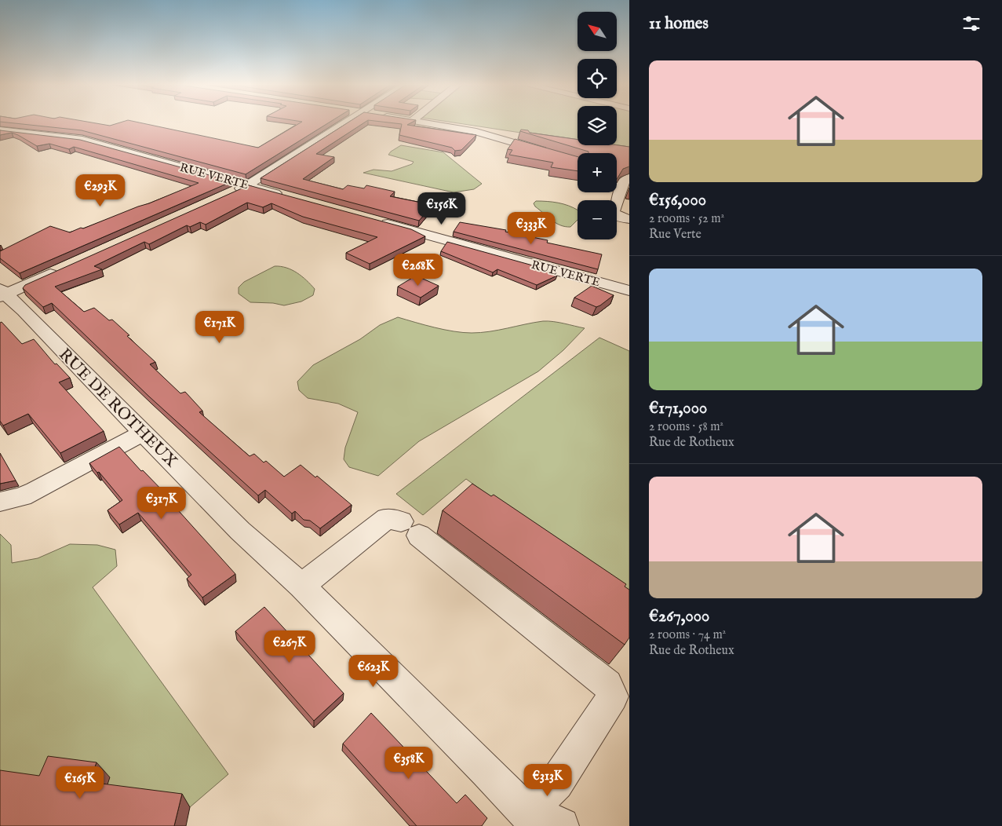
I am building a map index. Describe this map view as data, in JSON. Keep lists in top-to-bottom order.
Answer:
{
  "streets": {
    "street": ["RUE VERTE", "RUE DE ROTHEUX"]
  },
  "north": "top left",
  "page": {
    "heading": "11 homes",
    "map_buttons": ["+", "−"],
    "list": [
      {
        "name": "€156,000",
        "note": "2 rooms · 52 m² · Rue Verte"
      },
      {
        "name": "€171,000",
        "note": "2 rooms · 58 m² · Rue de Rotheux"
      },
      {
        "name": "€267,000",
        "note": "2 rooms · 74 m² · Rue de Rotheux"
      }
    ],
    "price": [
      "€293K",
      "€156K",
      "€333K",
      "€268K",
      "€171K",
      "€317K",
      "€267K",
      "€623K",
      "€358K",
      "€313K",
      "€165K"
    ]
  }
}
